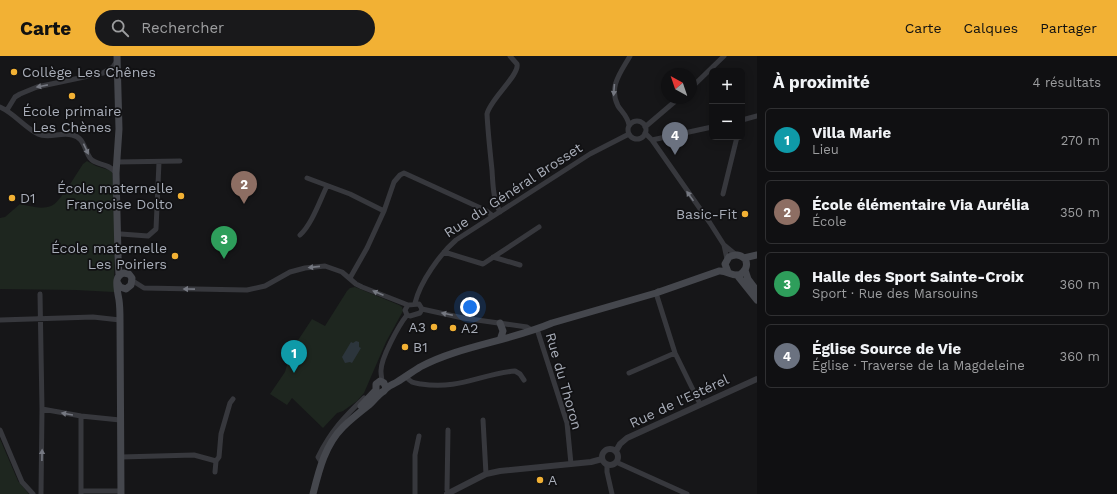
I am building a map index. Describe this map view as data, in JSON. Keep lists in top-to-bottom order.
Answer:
{
  "streets": {
    "street": ["Rue du Général Brosset", "Rue du Thoron", "Rue de l'Estérel"]
  },
  "places": [
    "Collège Les Chênes",
    "École primaire Les Chènes",
    "École maternelle Françoise Dolto",
    "D1",
    "Basic-Fit",
    "École maternelle Les Poiriers",
    "A3",
    "A2",
    "B1",
    "A"
  ],
  "north": "top left",
  "page": {
    "header": "Carte",
    "search": "Rechercher",
    "nav": ["Carte", "Calques", "Partager"],
    "heading": ["À proximité", "4 résultats"],
    "map_buttons": ["+", "−"],
    "list": [
      {
        "mark": "1",
        "name": "Villa Marie",
        "note": "Lieu",
        "value": "270 m"
      },
      {
        "mark": "2",
        "name": "École élémentaire Via Aurélia",
        "note": "École",
        "value": "350 m"
      },
      {
        "mark": "3",
        "name": "Halle des Sport Sainte-Croix",
        "note": "Sport · Rue des Marsouins",
        "value": "360 m"
      },
      {
        "mark": "4",
        "name": "Église Source de Vie",
        "note": "Église · Traverse de la Magdeleine",
        "value": "360 m"
      }
    ],
    "pins": [
      "4",
      "2",
      "3",
      "1"
    ]
  }
}
